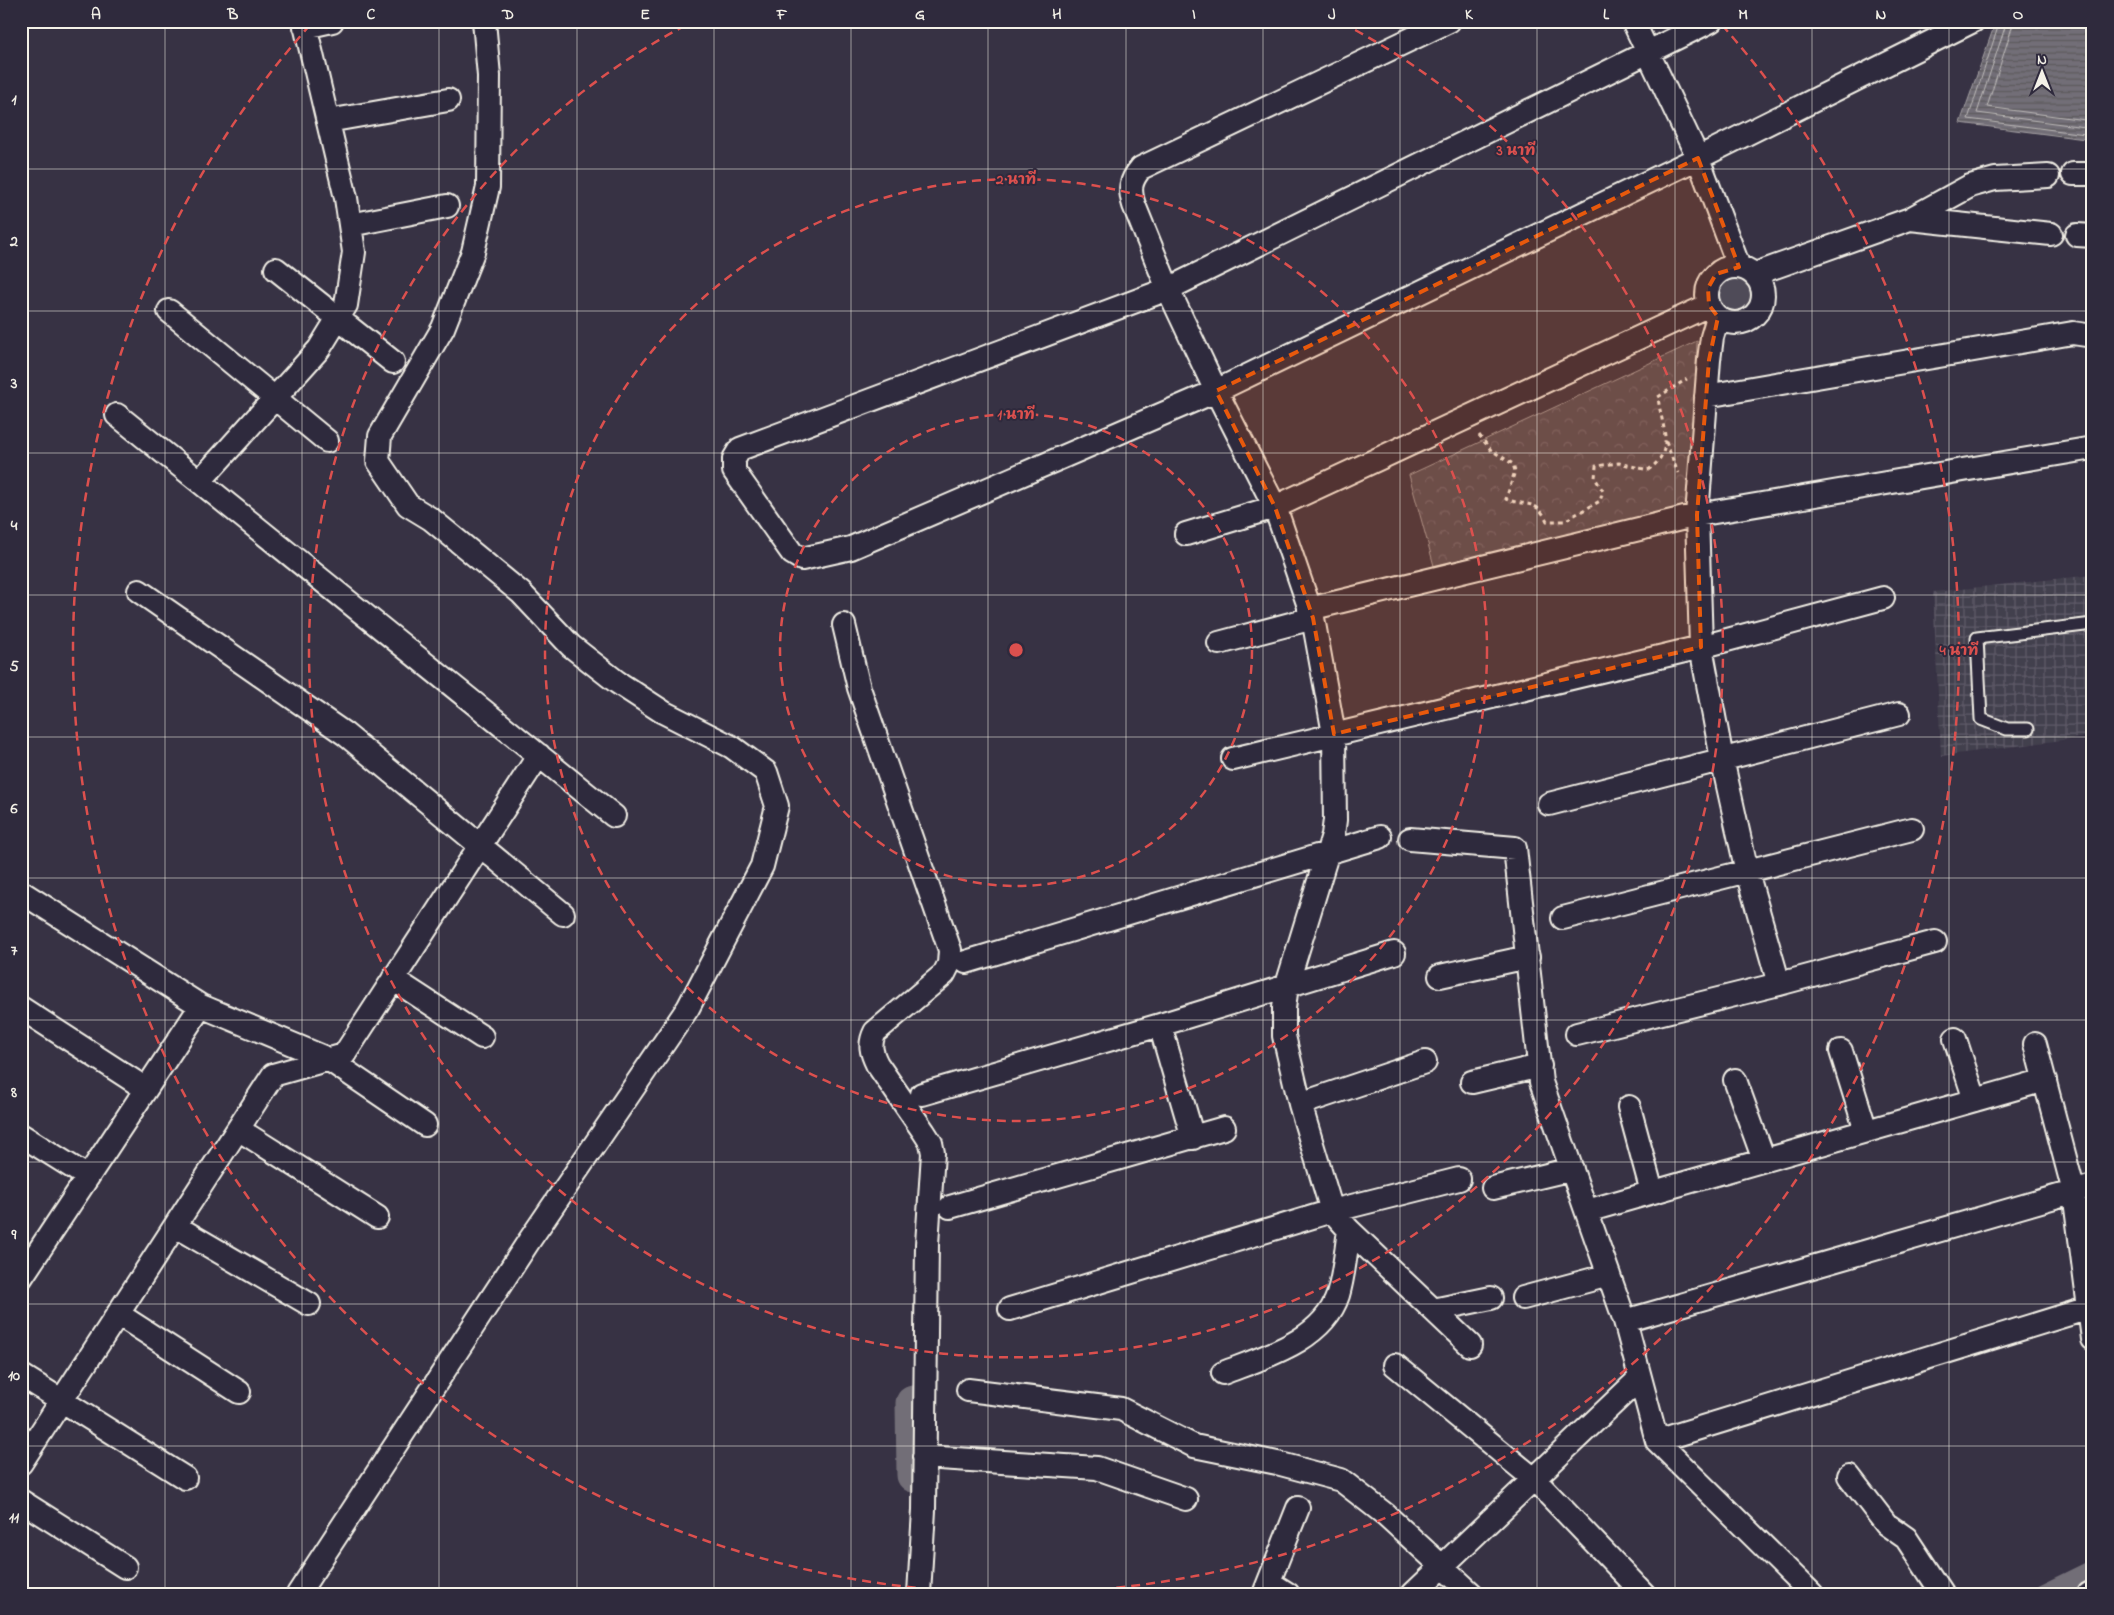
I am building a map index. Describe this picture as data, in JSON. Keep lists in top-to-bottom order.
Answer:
{
  "north": "top",
  "grid": {
    "columns": [
      "A",
      "B",
      "C",
      "D",
      "E",
      "F",
      "G",
      "H",
      "I",
      "J",
      "K",
      "L",
      "M",
      "N",
      "O"
    ],
    "rows": [
      "1",
      "2",
      "3",
      "4",
      "5",
      "6",
      "7",
      "8",
      "9",
      "10",
      "11"
    ]
  },
  "rings": [
    "3 นาที",
    "2 นาที",
    "1 นาที",
    "4 นาที"
  ]
}
